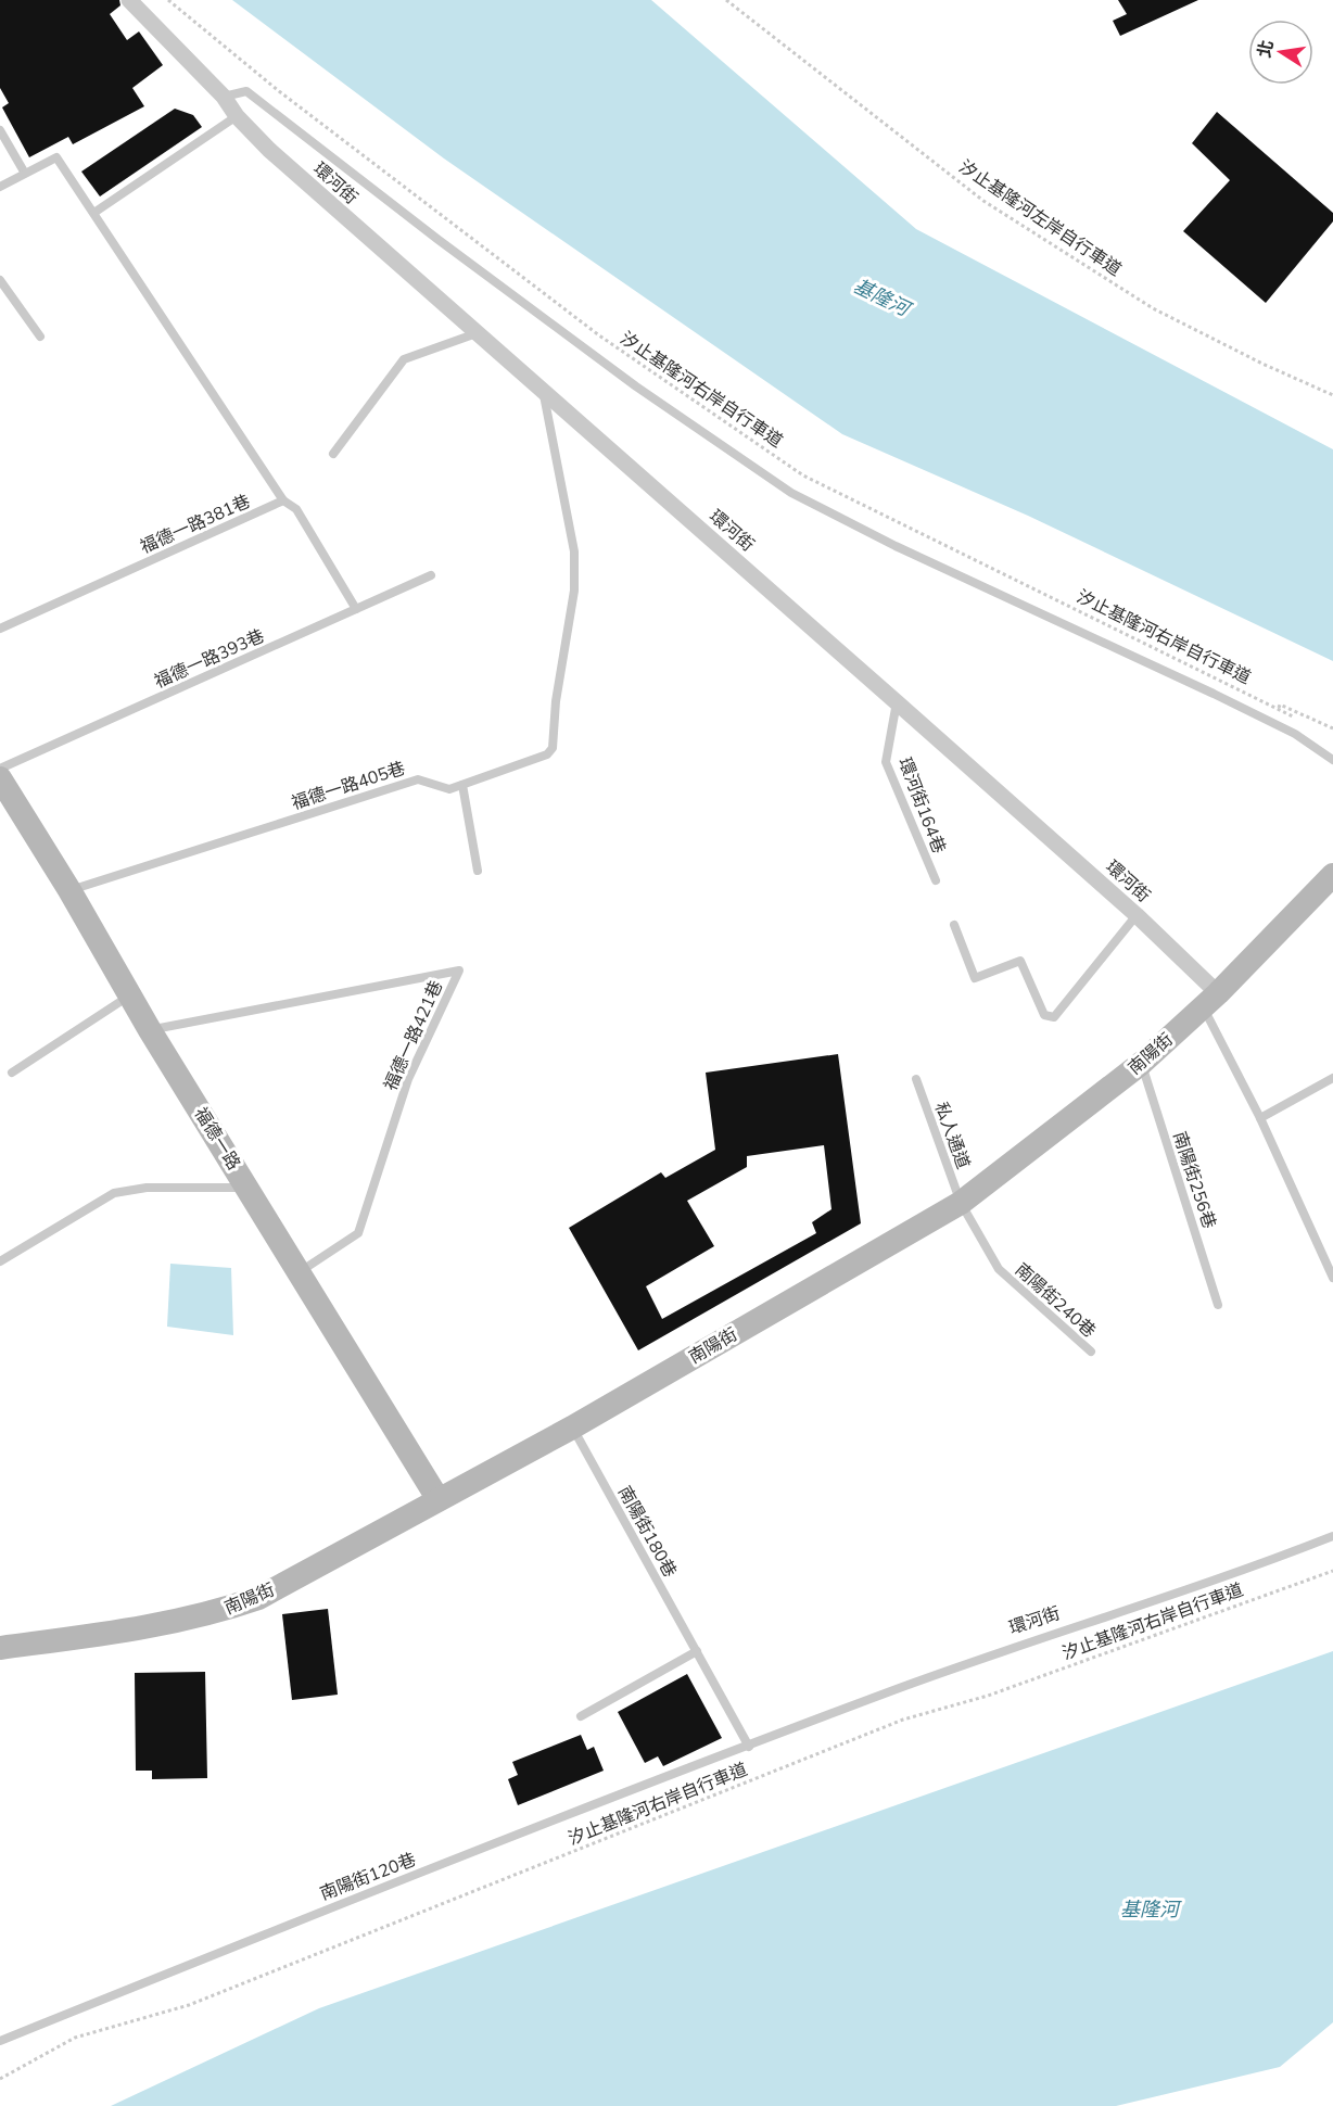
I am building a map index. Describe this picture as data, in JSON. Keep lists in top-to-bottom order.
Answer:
{
  "streets": {
    "street": ["環河街", "南陽街", "福德一路"],
    "lane": [
      "福德一路381巷",
      "福德一路393巷",
      "福德一路405巷",
      "環河街164巷",
      "福德一路421巷",
      "私人通道",
      "南陽街256巷",
      "南陽街240巷",
      "南陽街180巷",
      "南陽街120巷"
    ],
    "path": ["汐止基隆河左岸自行車道", "汐止基隆河右岸自行車道"]
  },
  "crossings": [
    ["環河街", "福德一路405巷"],
    ["環河街", "環河街164巷"],
    ["環河街", "南陽街"],
    ["環河街", "南陽街180巷"],
    ["環河街", "南陽街120巷"],
    ["福德一路405巷", "福德一路"],
    ["福德一路421巷", "福德一路"],
    ["南陽街", "私人通道"],
    ["南陽街", "福德一路"],
    ["南陽街", "南陽街256巷"],
    ["南陽街", "南陽街240巷"],
    ["南陽街", "南陽街180巷"],
    ["私人通道", "南陽街240巷"],
    ["南陽街180巷", "南陽街120巷"]
  ],
  "water": ["基隆河"],
  "north": "left"
}
